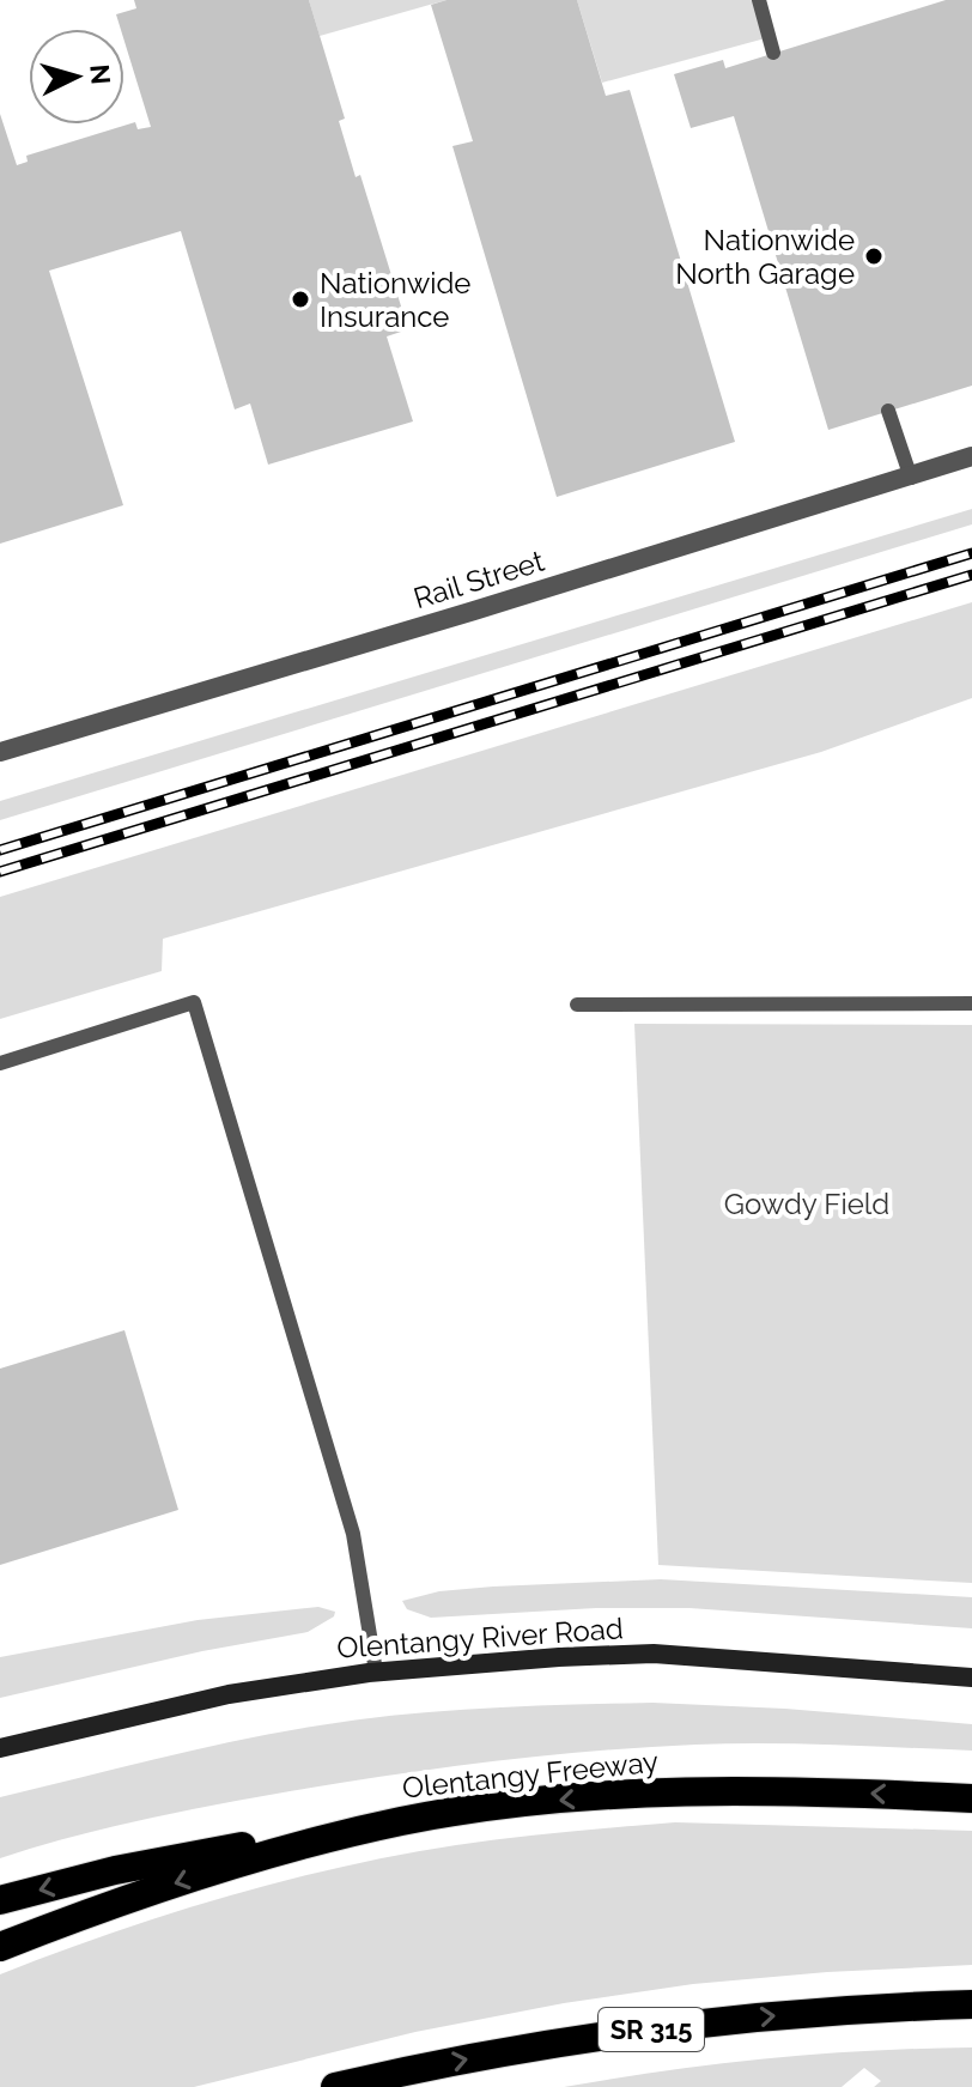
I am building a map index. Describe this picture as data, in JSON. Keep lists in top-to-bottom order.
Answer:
{
  "streets": {
    "highway": ["Olentangy Freeway", "SR 315"],
    "main road": ["Olentangy River Road"],
    "street": ["Rail Street"]
  },
  "parks": ["Gowdy Field"],
  "places": ["Nationwide North Garage", "Nationwide Insurance"],
  "north": "right"
}
